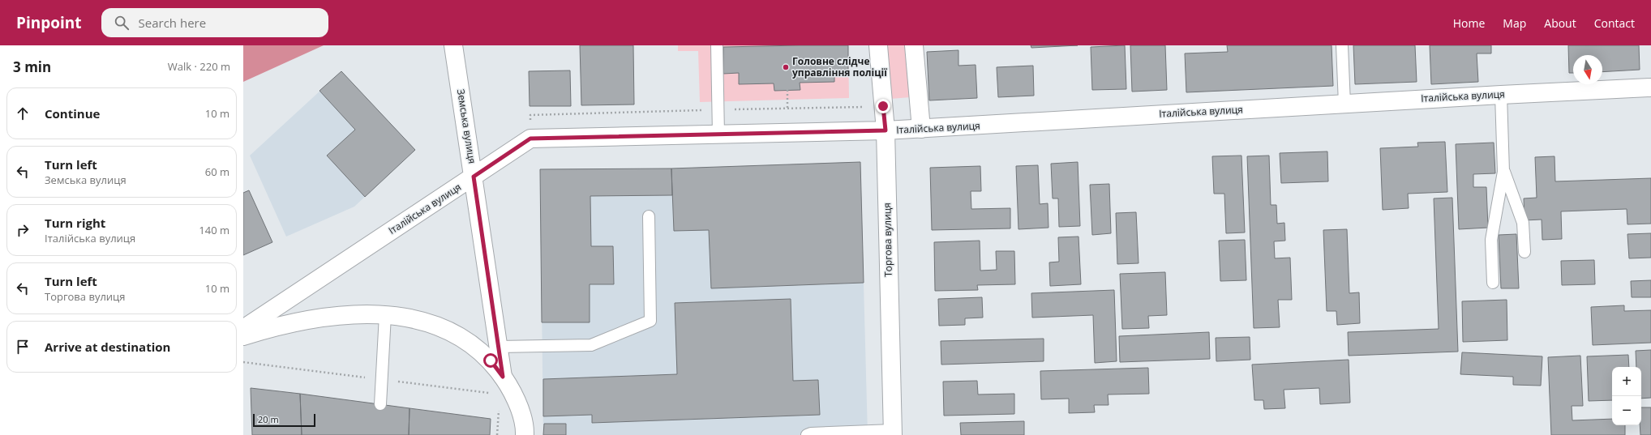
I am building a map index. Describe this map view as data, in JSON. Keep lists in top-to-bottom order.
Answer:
{
  "streets": {
    "street": ["Італійська вулиця", "Земська вулиця", "Торгова вулиця"]
  },
  "crossings": [
    ["Італійська вулиця", "Земська вулиця"],
    ["Італійська вулиця", "Торгова вулиця"]
  ],
  "places": ["Головне слідче управління поліції"],
  "scale_bar": "20 m",
  "north": "bottom",
  "page": {
    "header": "Pinpoint",
    "search": "Search here",
    "nav": [
      "Home",
      "Map",
      "About",
      "Contact"
    ],
    "heading": ["3 min", "Walk · 220 m"],
    "list": [
      ["Continue", "10 m"],
      ["Turn left", "Земська вулиця", "60 m"],
      ["Turn right", "Італійська вулиця", "140 m"],
      ["Turn left", "Торгова вулиця", "10 m"],
      "Arrive at destination"
    ],
    "map_buttons": ["+", "−"],
    "scale": "20 m"
  }
}
